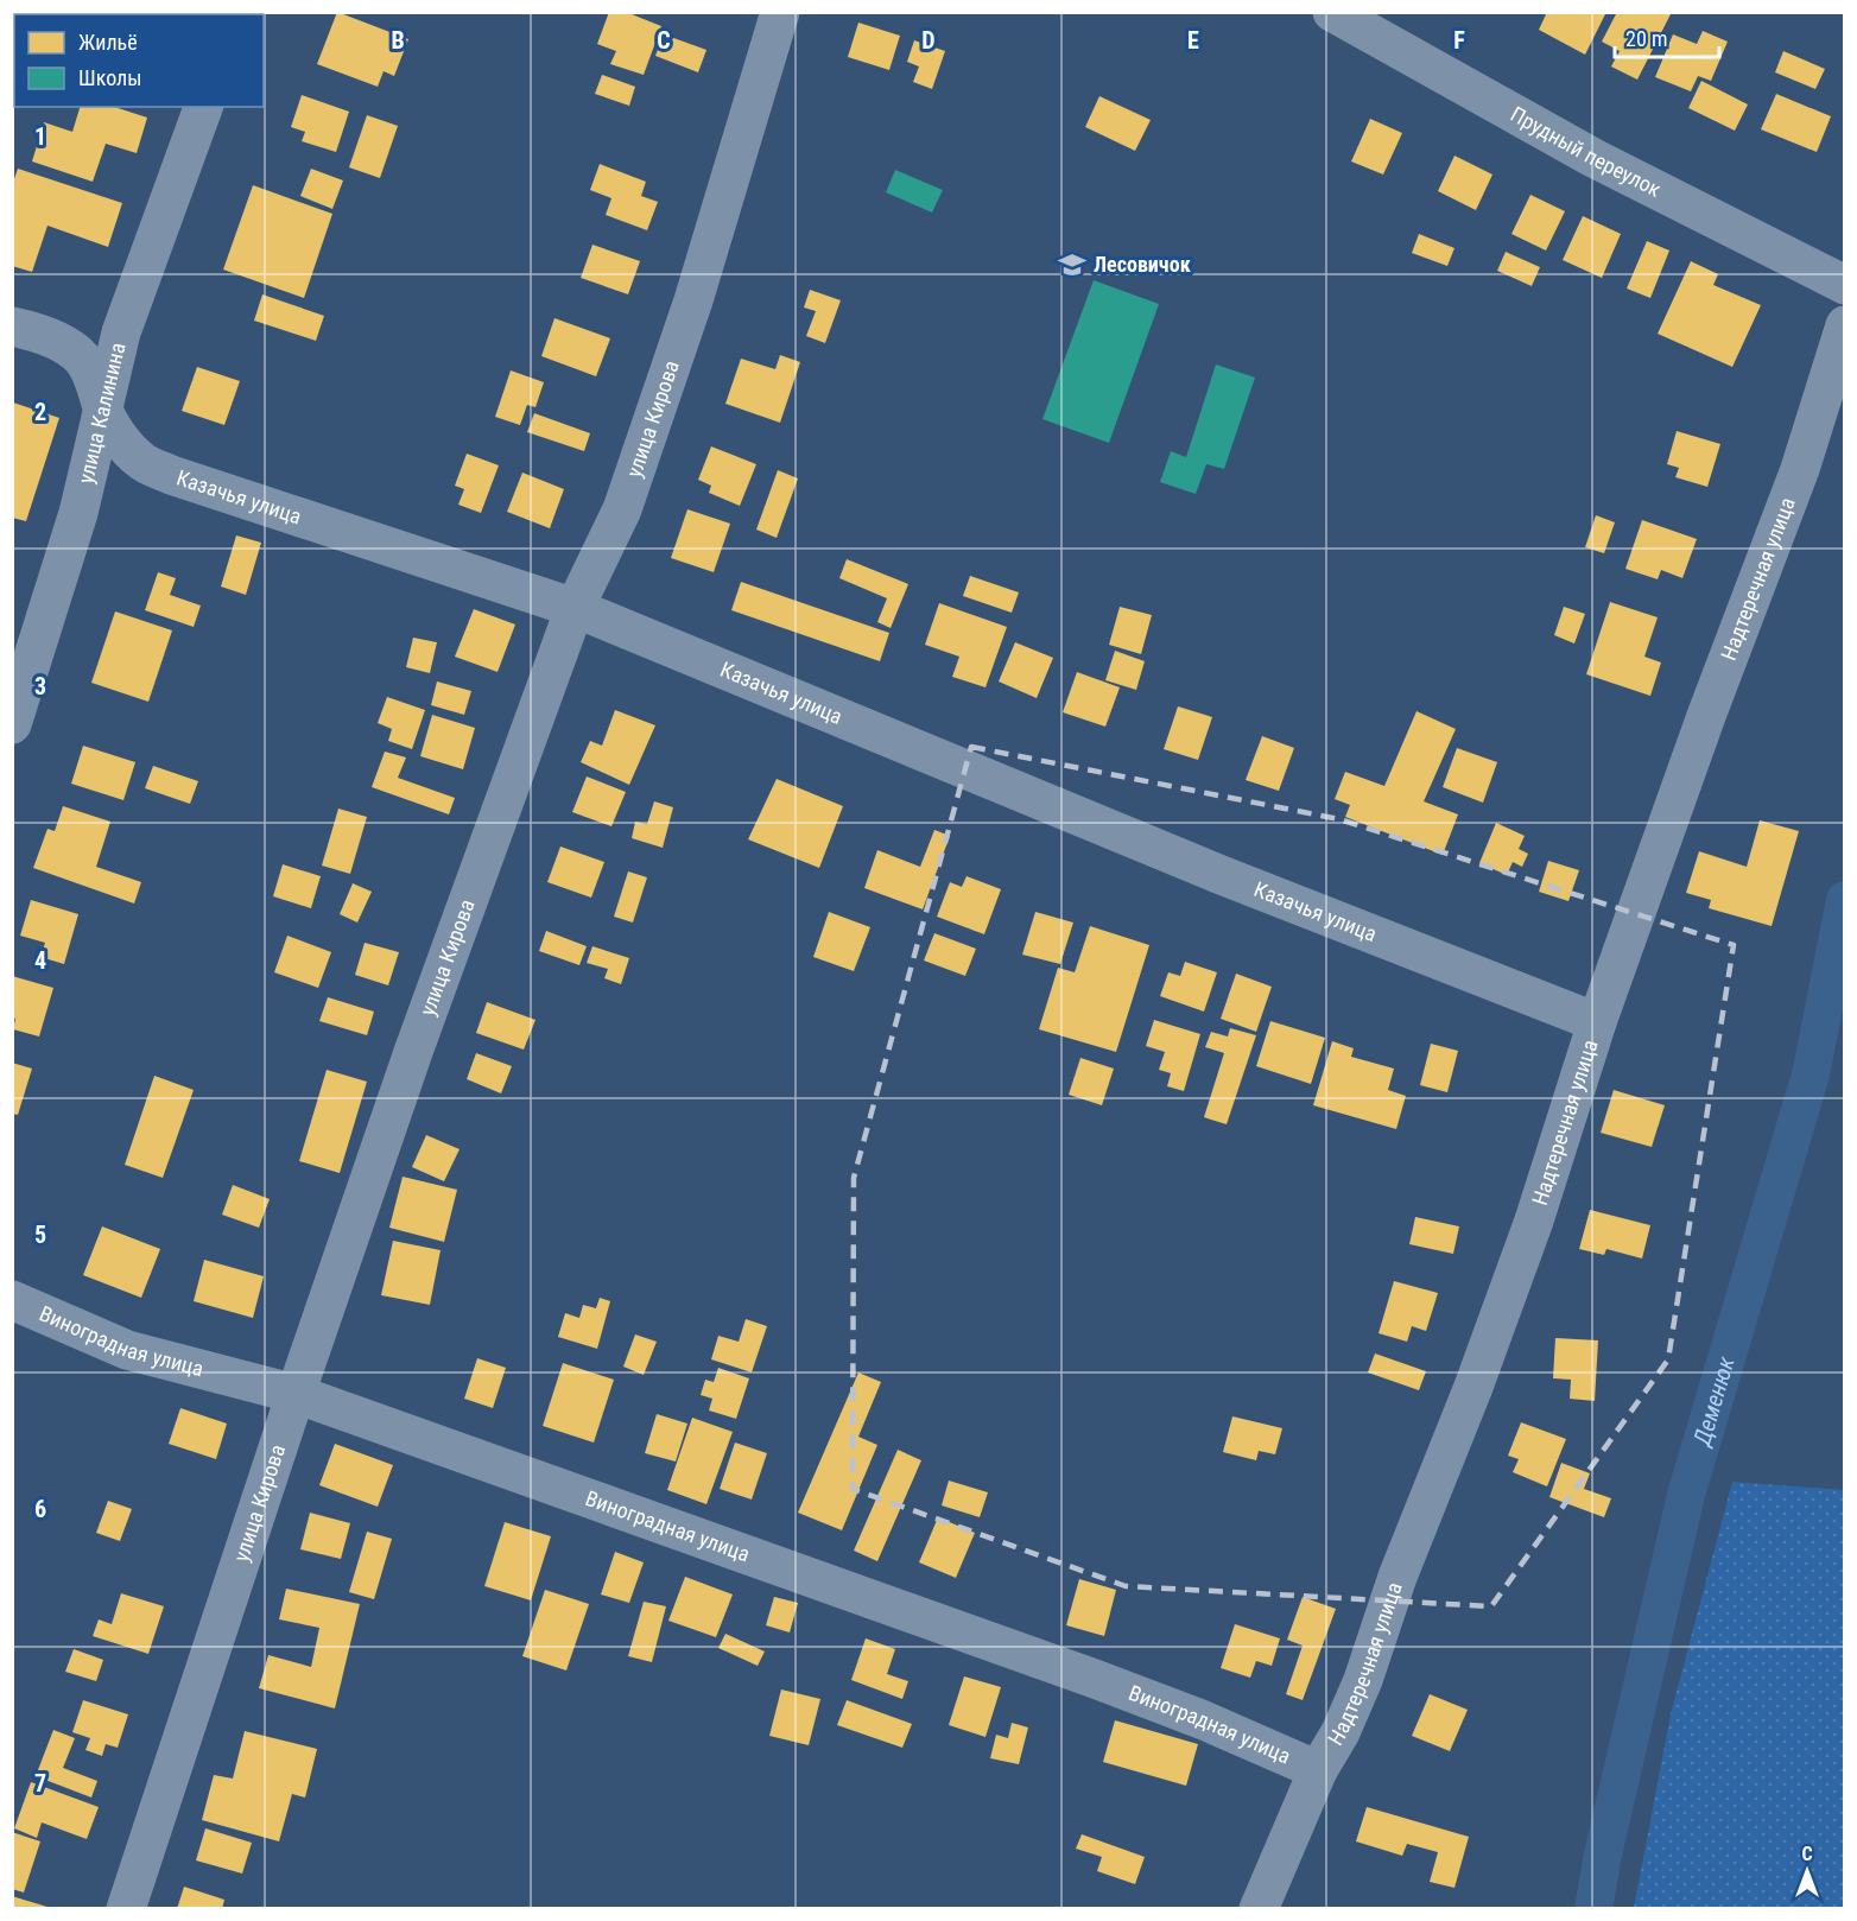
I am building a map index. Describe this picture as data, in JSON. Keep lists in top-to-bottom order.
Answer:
{
  "streets": {
    "street": [
      "Прудный переулок",
      "улица Калинина",
      "улица Кирова",
      "Казачья улица",
      "Надтеречная улица",
      "Виноградная улица"
    ]
  },
  "crossings": [
    ["улица Калинина", "Казачья улица"],
    ["улица Кирова", "Казачья улица"],
    ["улица Кирова", "Виноградная улица"],
    ["Казачья улица", "Надтеречная улица"],
    ["Надтеречная улица", "Виноградная улица"]
  ],
  "water": ["Деменюк"],
  "places": {
    "school or university": ["Лесовичок"]
  },
  "legend": ["Жильё", "Школы"],
  "scale_bar": "20 m",
  "north": "top",
  "grid": {
    "columns": [
      "B",
      "C",
      "D",
      "E",
      "F"
    ],
    "rows": [
      "1",
      "2",
      "3",
      "4",
      "5",
      "6",
      "7"
    ]
  }
}
